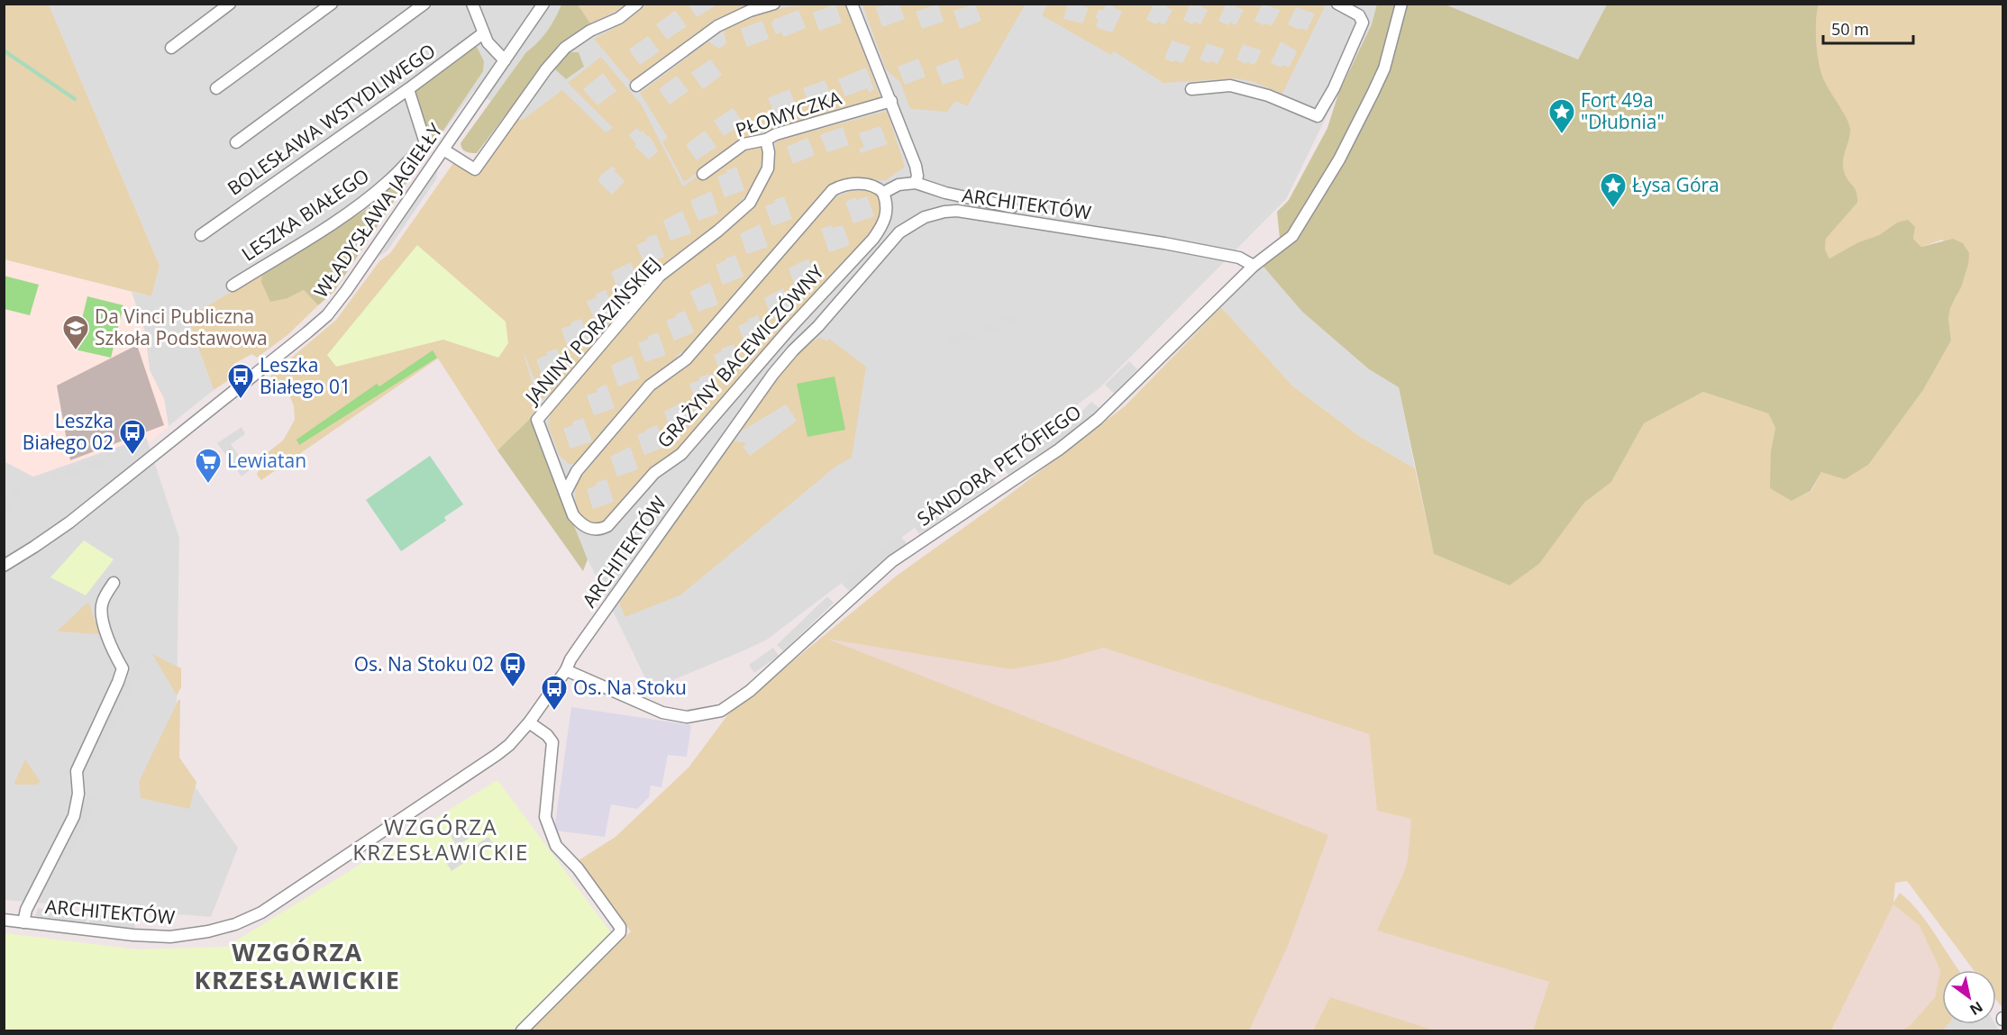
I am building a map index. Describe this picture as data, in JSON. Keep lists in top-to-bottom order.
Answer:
{
  "streets": {
    "street": [
      "PŁOMYCZKA",
      "BOLESŁAWA WSTYDLIWEGO",
      "ARCHITEKTÓW",
      "WŁADYSŁAWA JAGIEŁŁY",
      "LESZKA BIAŁEGO",
      "JANINY PORAZIŃSKIEJ",
      "GRAŻYNY BACEWICZÓWNY",
      "SÁNDORA PETŐFIEGO"
    ]
  },
  "crossings": [
    ["PŁOMYCZKA", "JANINY PORAZIŃSKIEJ"],
    ["BOLESŁAWA WSTYDLIWEGO", "LESZKA BIAŁEGO"],
    ["ARCHITEKTÓW", "SÁNDORA PETŐFIEGO"],
    ["JANINY PORAZIŃSKIEJ", "GRAŻYNY BACEWICZÓWNY"]
  ],
  "districts": ["WZGÓRZA KRZESŁAWICKIE", "WZGÓRZA KRZESŁAWICKIE"],
  "places": {
    "place": ["Fort 49a \"Dłubnia\"", "Łysa Góra"],
    "school or university": ["Da Vinci Publiczna Szkoła Podstawowa"],
    "bus stop": [
      "Leszka Białego 01",
      "Leszka Białego 02",
      "Os. Na Stoku 02",
      "Os. Na Stoku"
    ],
    "supermarket": ["Lewiatan"]
  },
  "scale_bar": "50 m",
  "north": "bottom right"
}
